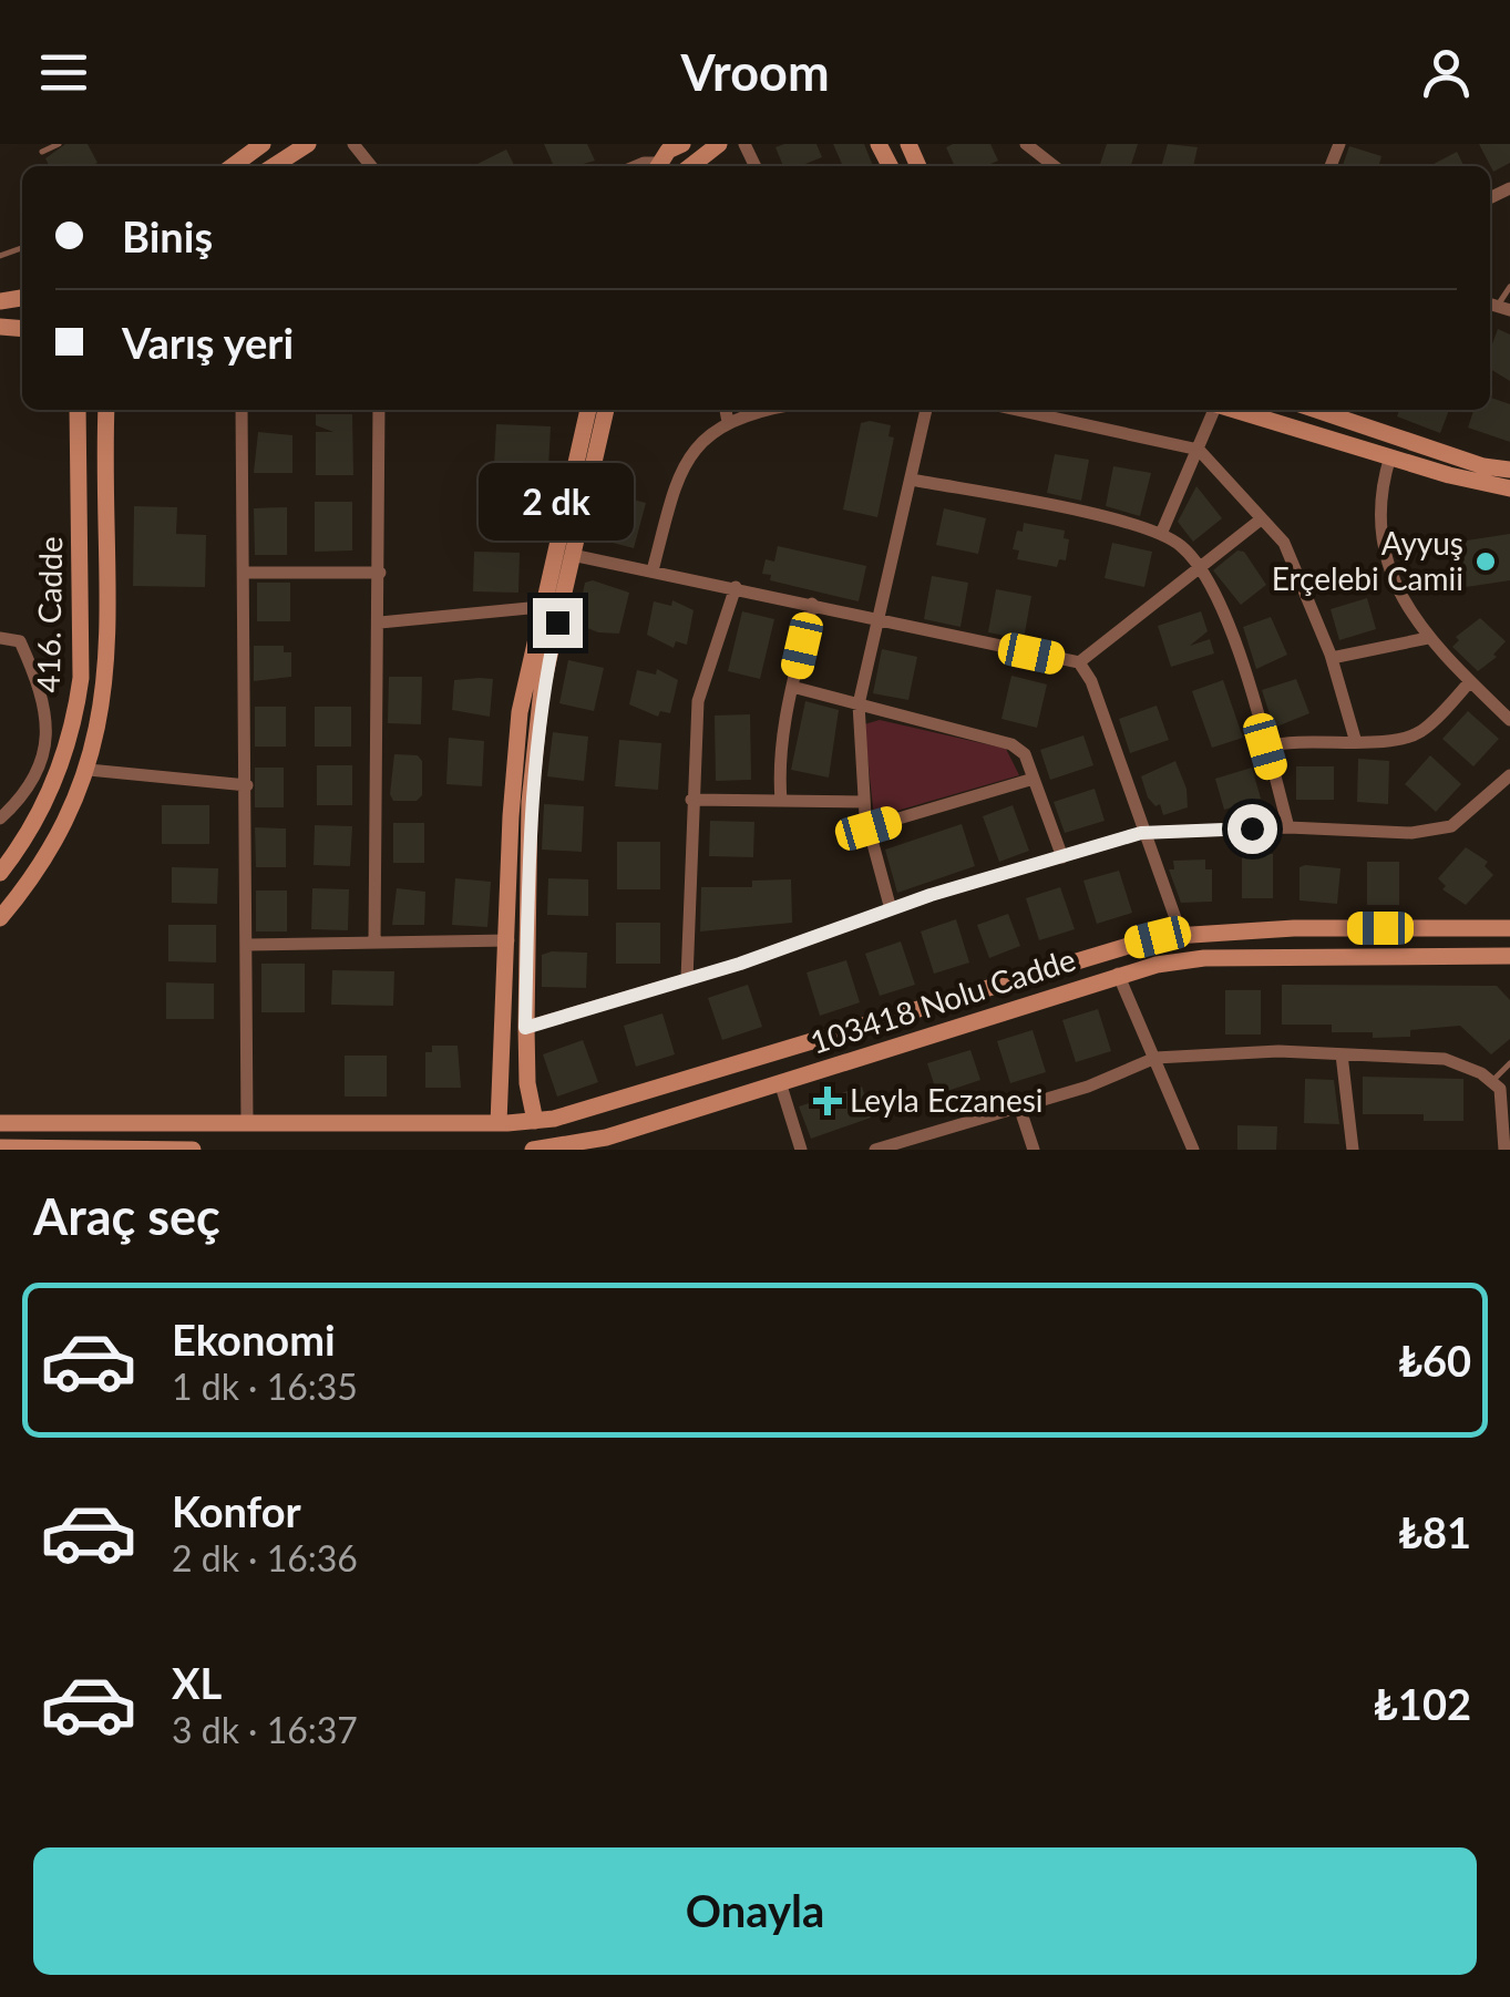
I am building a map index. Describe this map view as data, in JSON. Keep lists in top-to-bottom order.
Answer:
{
  "streets": {
    "main road": ["416. Cadde", "103418 Nolu Cadde"]
  },
  "places": {
    "other": ["Ayyuş Erçelebi Camii"],
    "health": ["Leyla Eczanesi"]
  },
  "page": {
    "header": "Vroom",
    "banner": ["Biniş", "Varış yeri"],
    "bubble": "2 dk",
    "heading": "Araç seç",
    "list": [
      {
        "name": "Ekonomi",
        "note": "1 dk · 16:35",
        "value": "₺60"
      },
      {
        "name": "Konfor",
        "note": "2 dk · 16:36",
        "value": "₺81"
      },
      {
        "name": "XL",
        "note": "3 dk · 16:37",
        "value": "₺102"
      }
    ],
    "buttons": "Onayla"
  }
}
